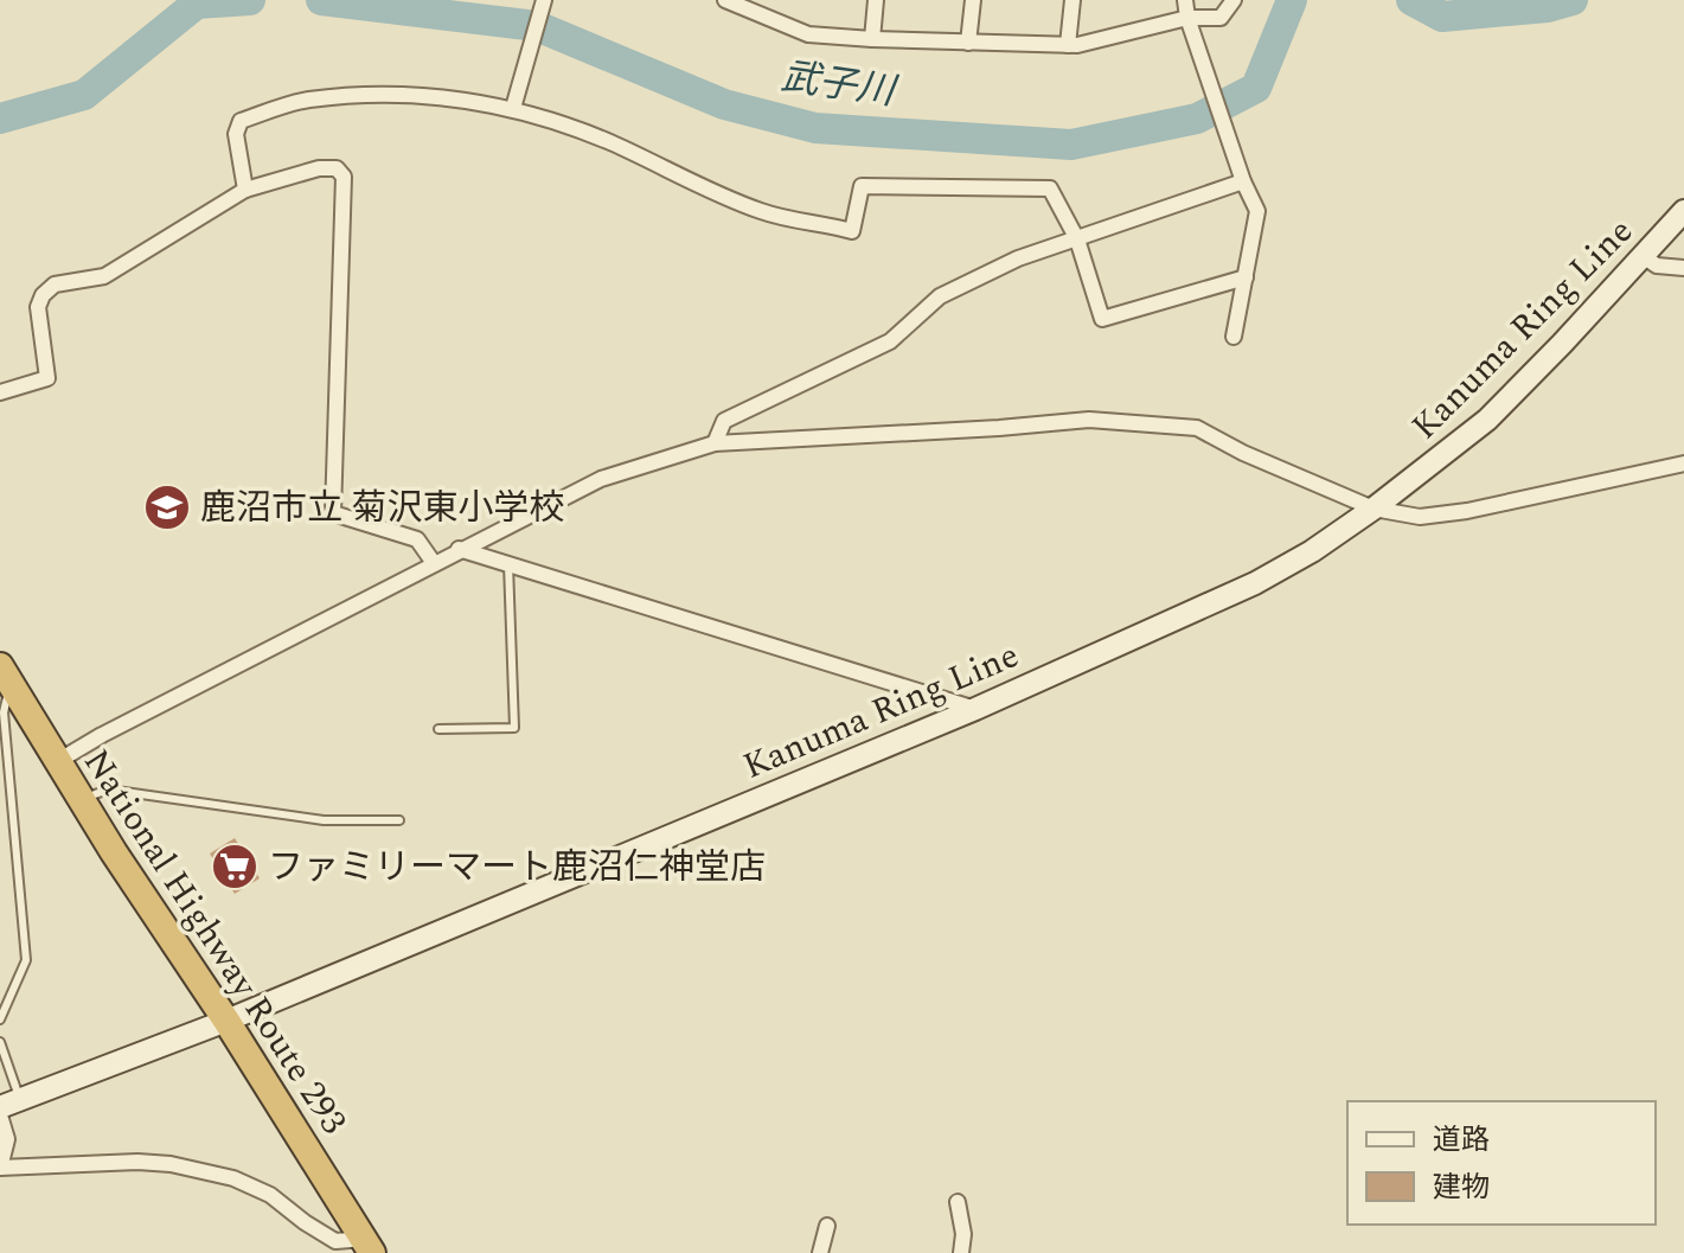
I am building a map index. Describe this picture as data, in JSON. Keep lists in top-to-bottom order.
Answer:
{
  "streets": {
    "highway": ["National Highway Route 293"],
    "main road": ["Kanuma Ring Line"]
  },
  "crossings": [
    ["Kanuma Ring Line", "National Highway Route 293"]
  ],
  "water": ["武子川"],
  "places": {
    "school or university": ["鹿沼市立 菊沢東小学校"],
    "supermarket": ["ファミリーマート鹿沼仁神堂店"]
  },
  "legend": ["道路", "建物"]
}
